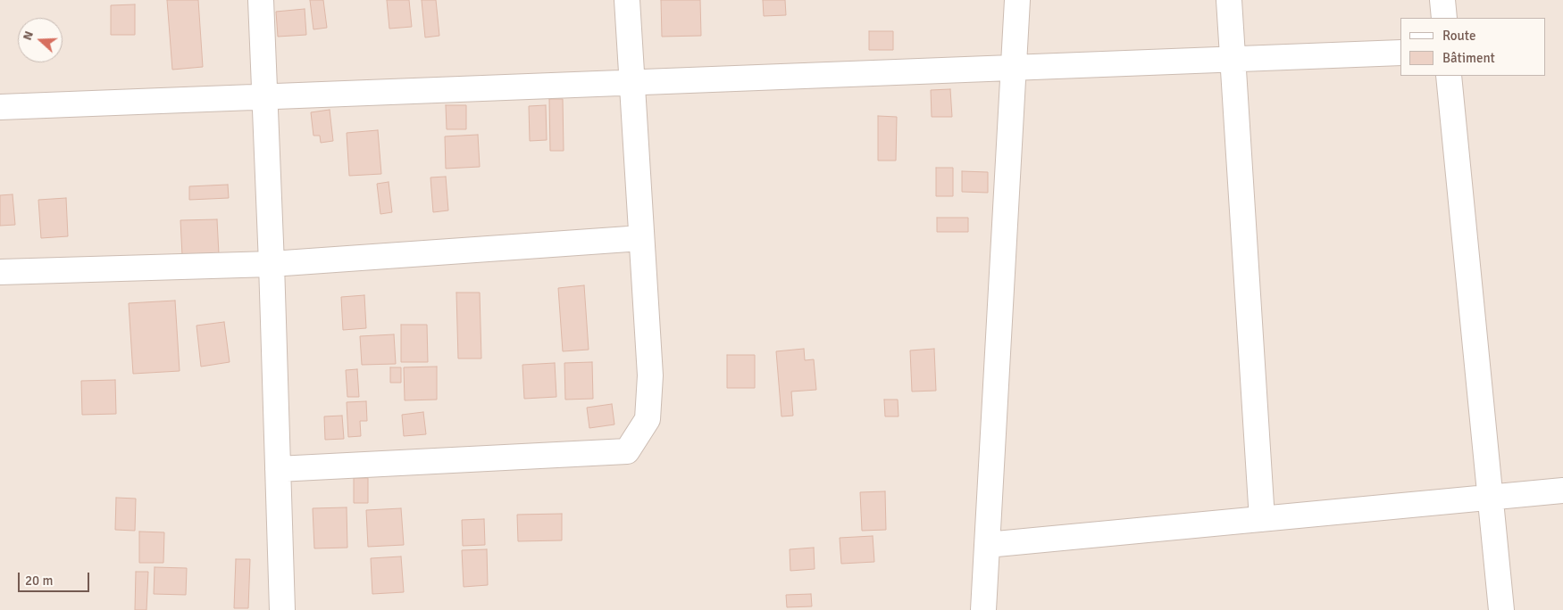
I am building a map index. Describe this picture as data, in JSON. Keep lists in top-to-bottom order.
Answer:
{
  "legend": ["Route", "Bâtiment"],
  "scale_bar": "20 m",
  "north": "left"
}
